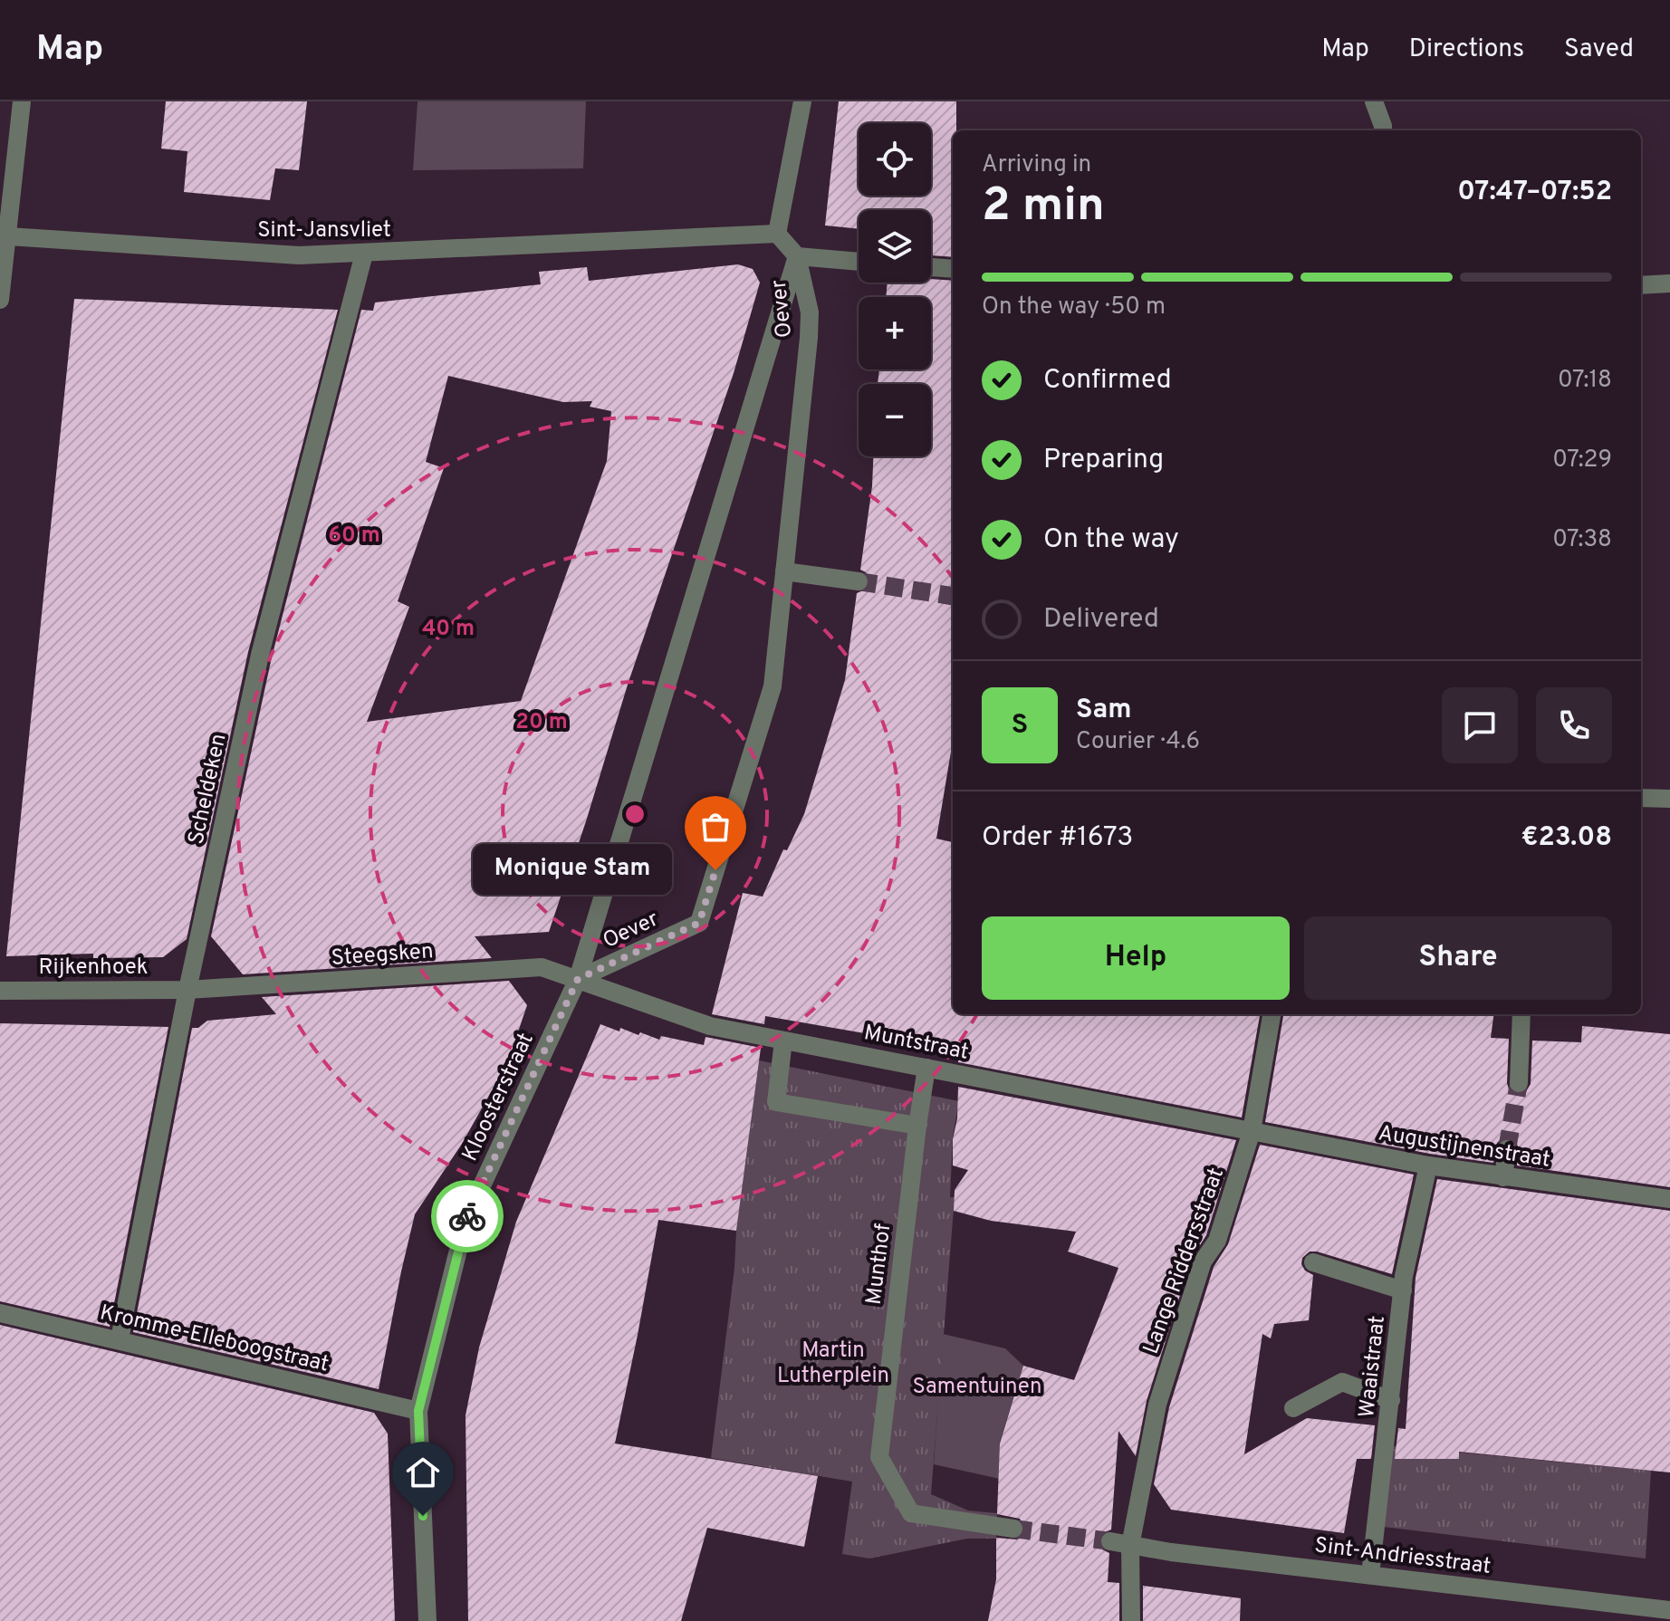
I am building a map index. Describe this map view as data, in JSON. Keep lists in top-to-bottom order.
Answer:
{
  "streets": {
    "street": [
      "Sint-Jansvliet",
      "Oever",
      "Scheldeken",
      "Steegsken",
      "Rijkenhoek",
      "Muntstraat",
      "Kloosterstraat",
      "Augustijnenstraat",
      "Lange Riddersstraat",
      "Munthof",
      "Kromme-Elleboogstraat",
      "Waaistraat",
      "Sint-Andriesstraat"
    ]
  },
  "crossings": [
    ["Sint-Jansvliet", "Scheldeken"],
    ["Oever", "Steegsken"],
    ["Oever", "Muntstraat"],
    ["Oever", "Kloosterstraat"],
    ["Scheldeken", "Steegsken"],
    ["Scheldeken", "Rijkenhoek"],
    ["Scheldeken", "Kromme-Elleboogstraat"],
    ["Steegsken", "Rijkenhoek"],
    ["Steegsken", "Muntstraat"],
    ["Steegsken", "Kloosterstraat"],
    ["Muntstraat", "Kloosterstraat"],
    ["Muntstraat", "Augustijnenstraat"],
    ["Muntstraat", "Lange Riddersstraat"],
    ["Muntstraat", "Munthof"],
    ["Kloosterstraat", "Kromme-Elleboogstraat"],
    ["Augustijnenstraat", "Lange Riddersstraat"],
    ["Augustijnenstraat", "Waaistraat"],
    ["Lange Riddersstraat", "Sint-Andriesstraat"],
    ["Waaistraat", "Sint-Andriesstraat"]
  ],
  "parks": ["Martin Lutherplein", "Samentuinen"],
  "places": ["Monique Stam"],
  "page": {
    "header": "Map",
    "nav": ["Map", "Directions", "Saved"],
    "map_buttons": ["+", "−"],
    "heading": ["2 min", "Arriving in", "07:47–07:52"],
    "panel": [
      "Sam",
      "Courier · 4.6",
      "Order #1673",
      "€23.08"
    ],
    "bar": "On the way · 50 m",
    "list": [
      ["Confirmed", "07:18"],
      ["Preparing", "07:29"],
      ["On the way", "07:38"],
      "Delivered"
    ],
    "round": "S",
    "bubble": "Monique Stam",
    "buttons": ["Help", "Share"]
  },
  "rings": ["60 m", "40 m", "20 m"]
}
